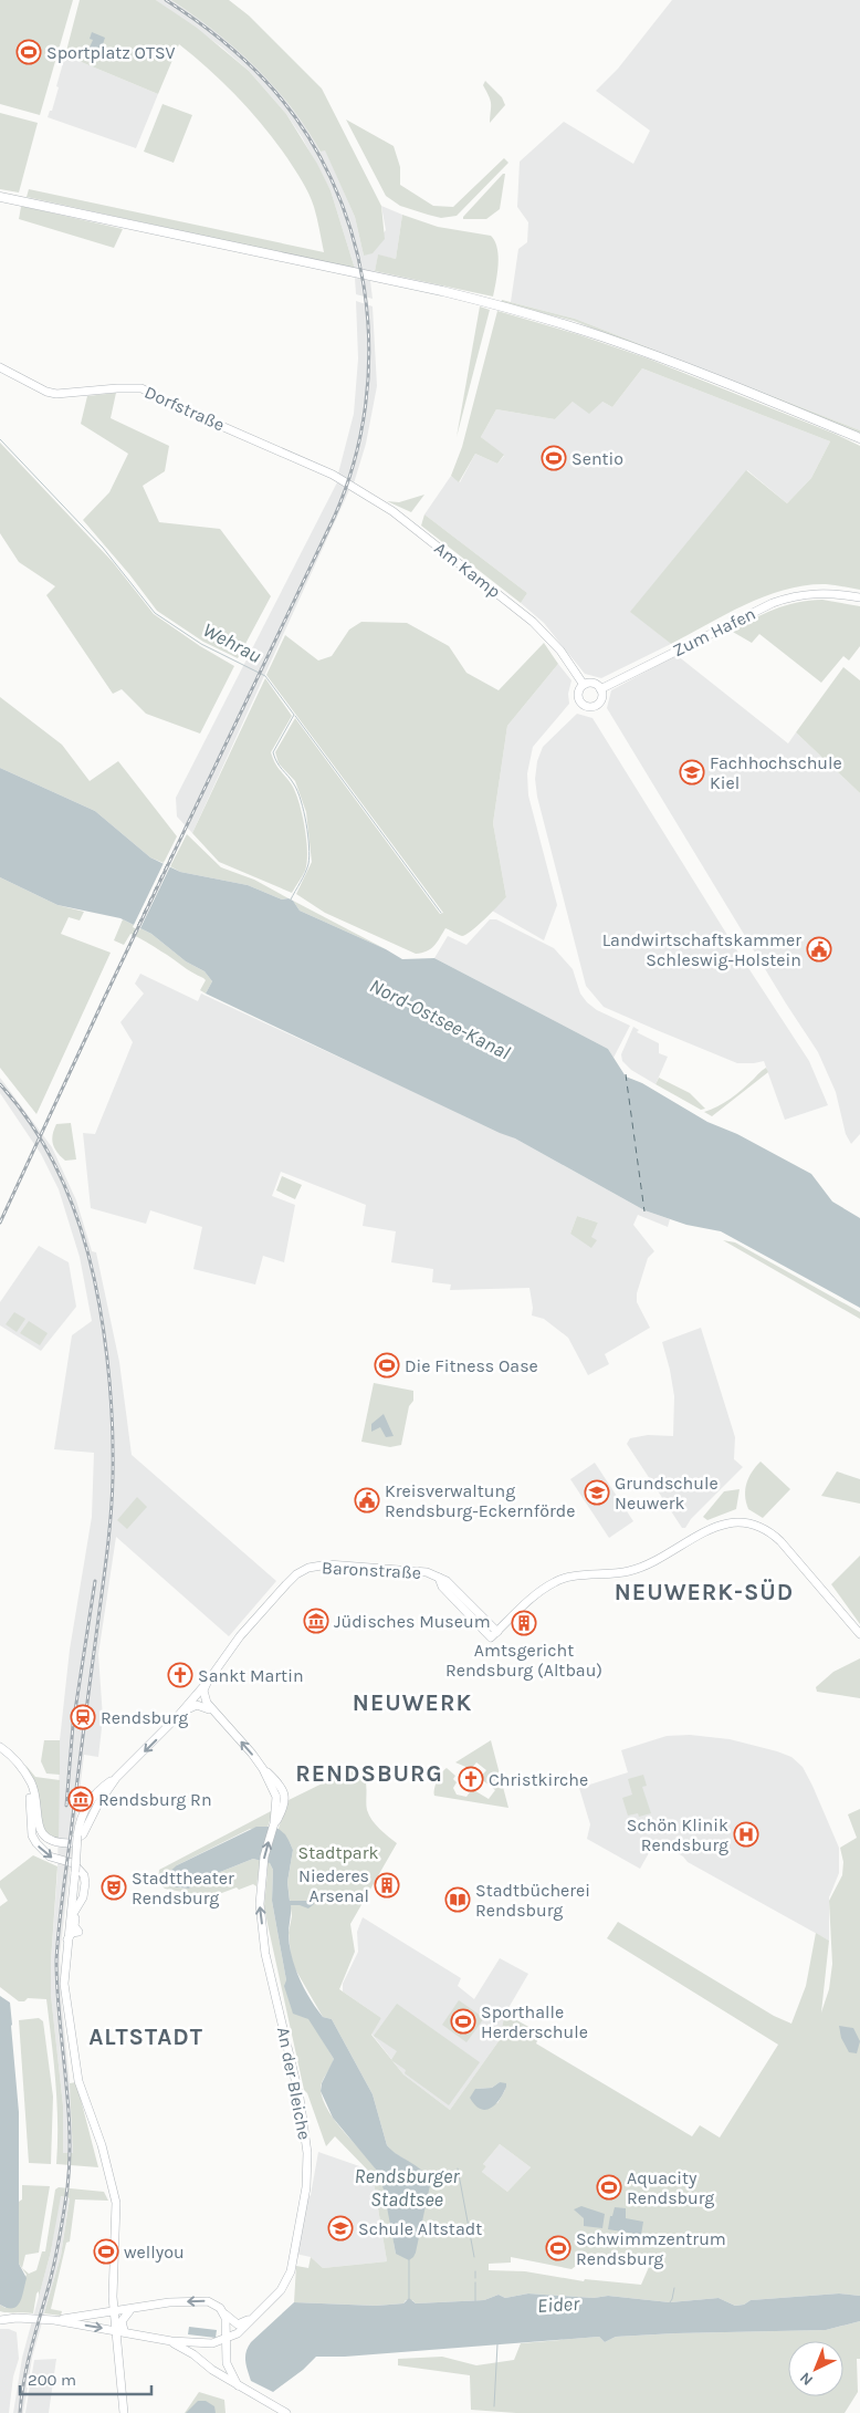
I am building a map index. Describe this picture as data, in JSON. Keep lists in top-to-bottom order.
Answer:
{
  "streets": {
    "main road": [
      "Dorfstraße",
      "Am Kamp",
      "Zum Hafen",
      "Baronstraße",
      "An der Bleiche"
    ]
  },
  "crossings": [
    ["Dorfstraße", "Am Kamp"],
    ["Am Kamp", "Zum Hafen"]
  ],
  "one_way": ["An der Bleiche"],
  "districts": [
    "NEUWERK-SÜD",
    "NEUWERK",
    "RENDSBURG",
    "ALTSTADT"
  ],
  "water": [
    "Wehrau",
    "Nord-Ostsee-Kanal",
    "Rendsburger Stadtsee",
    "Eider"
  ],
  "parks": ["Stadtpark"],
  "places": {
    "sports": [
      "Sportplatz OTSV",
      "Sentio",
      "Die Fitness Oase",
      "Sporthalle Herderschule",
      "Aquacity Rendsburg",
      "Schwimmzentrum Rendsburg",
      "wellyou"
    ],
    "school or university": ["Fachhochschule Kiel", "Grundschule Neuwerk", "Schule Altstadt"],
    "public building": ["Landwirtschaftskammer Schleswig-Holstein", "Kreisverwaltung Rendsburg-Eckernförde"],
    "museum": ["Jüdisches Museum", "Rendsburg Rn"],
    "building": ["Amtsgericht Rendsburg (Altbau)", "Niederes Arsenal"],
    "church": ["Sankt Martin", "Christkirche"],
    "station": ["Rendsburg"],
    "hospital": ["Schön Klinik Rendsburg"],
    "theatre": ["Stadttheater Rendsburg"],
    "library": ["Stadtbücherei Rendsburg"]
  },
  "scale_bar": "200 m",
  "north": "bottom left"
}
